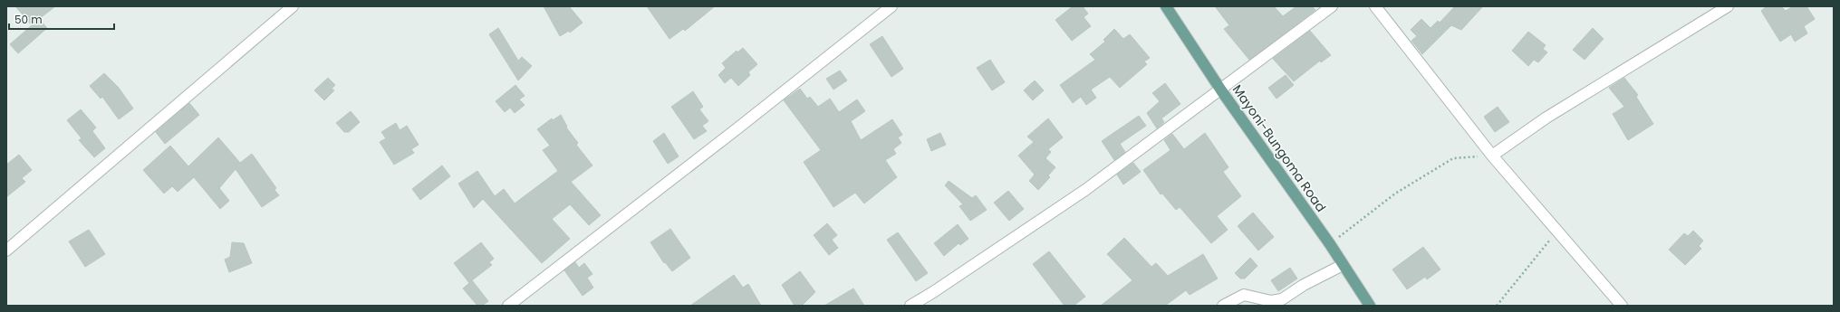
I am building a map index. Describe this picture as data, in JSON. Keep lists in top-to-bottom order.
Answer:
{
  "streets": {
    "main road": ["Mayoni-Bungoma Road"]
  },
  "scale_bar": "50 m"
}
